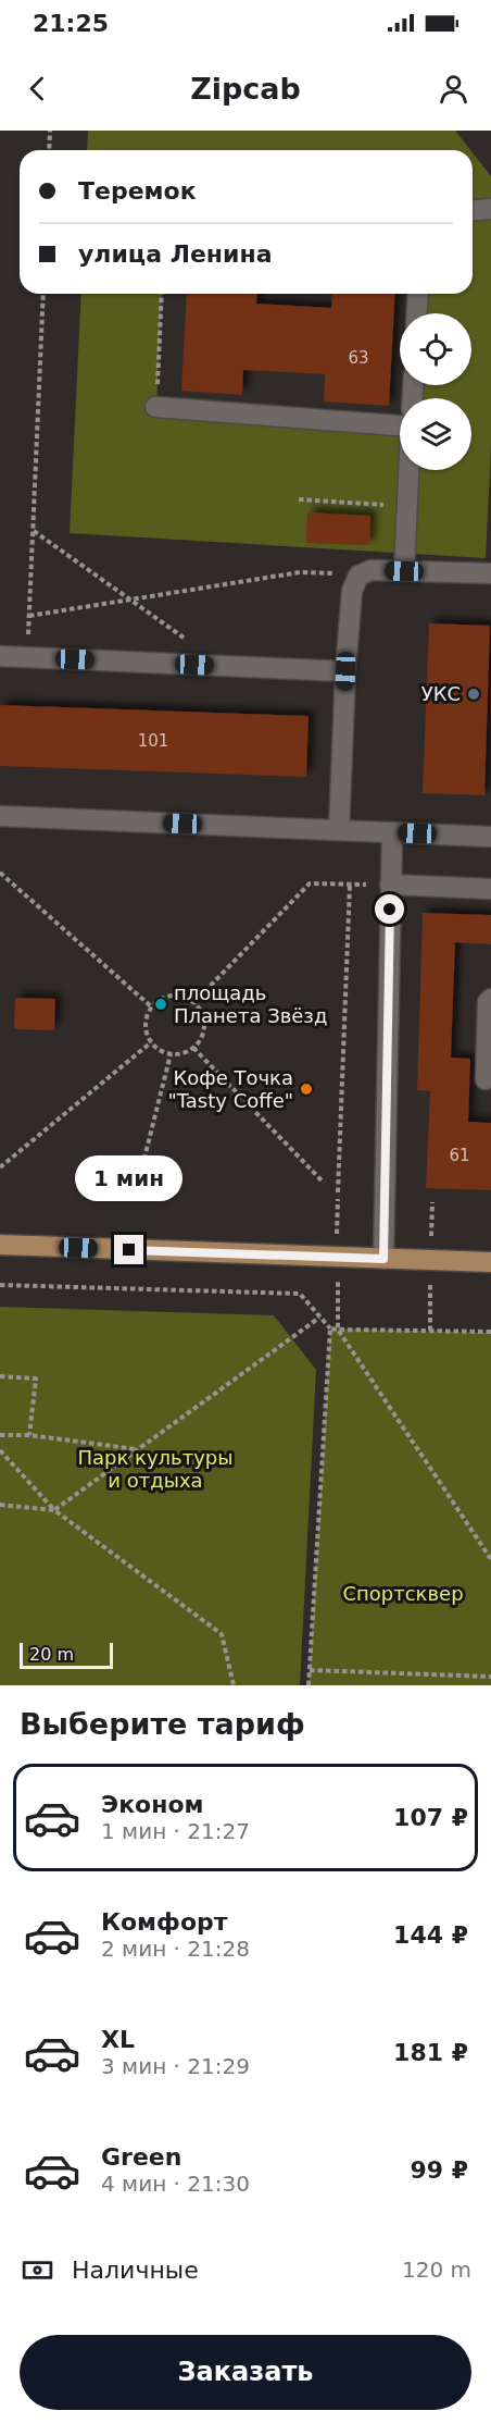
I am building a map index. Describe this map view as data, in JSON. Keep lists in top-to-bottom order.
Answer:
{
  "parks": ["Парк культуры и отдыха", "Спортсквер"],
  "places": ["УКС", "площадь Планета Звёзд", "Кофе Точка \"Tasty Coffe\""],
  "house_numbers": ["63", "101", "61"],
  "scale_bar": "20 m",
  "page": {
    "status": "21:25",
    "header": "Zipcab",
    "banner": ["Теремок", "улица Ленина"],
    "bubble": "1 мин",
    "scale": "20 m",
    "heading": "Выберите тариф",
    "list": [
      {
        "name": "Эконом",
        "note": "1 мин · 21:27",
        "value": "107 ₽"
      },
      {
        "name": "Комфорт",
        "note": "2 мин · 21:28",
        "value": "144 ₽"
      },
      {
        "name": "XL",
        "note": "3 мин · 21:29",
        "value": "181 ₽"
      },
      {
        "name": "Green",
        "note": "4 мин · 21:30",
        "value": "99 ₽"
      }
    ],
    "pay": ["Наличные", "120 m"],
    "buttons": "Заказать"
  }
}
